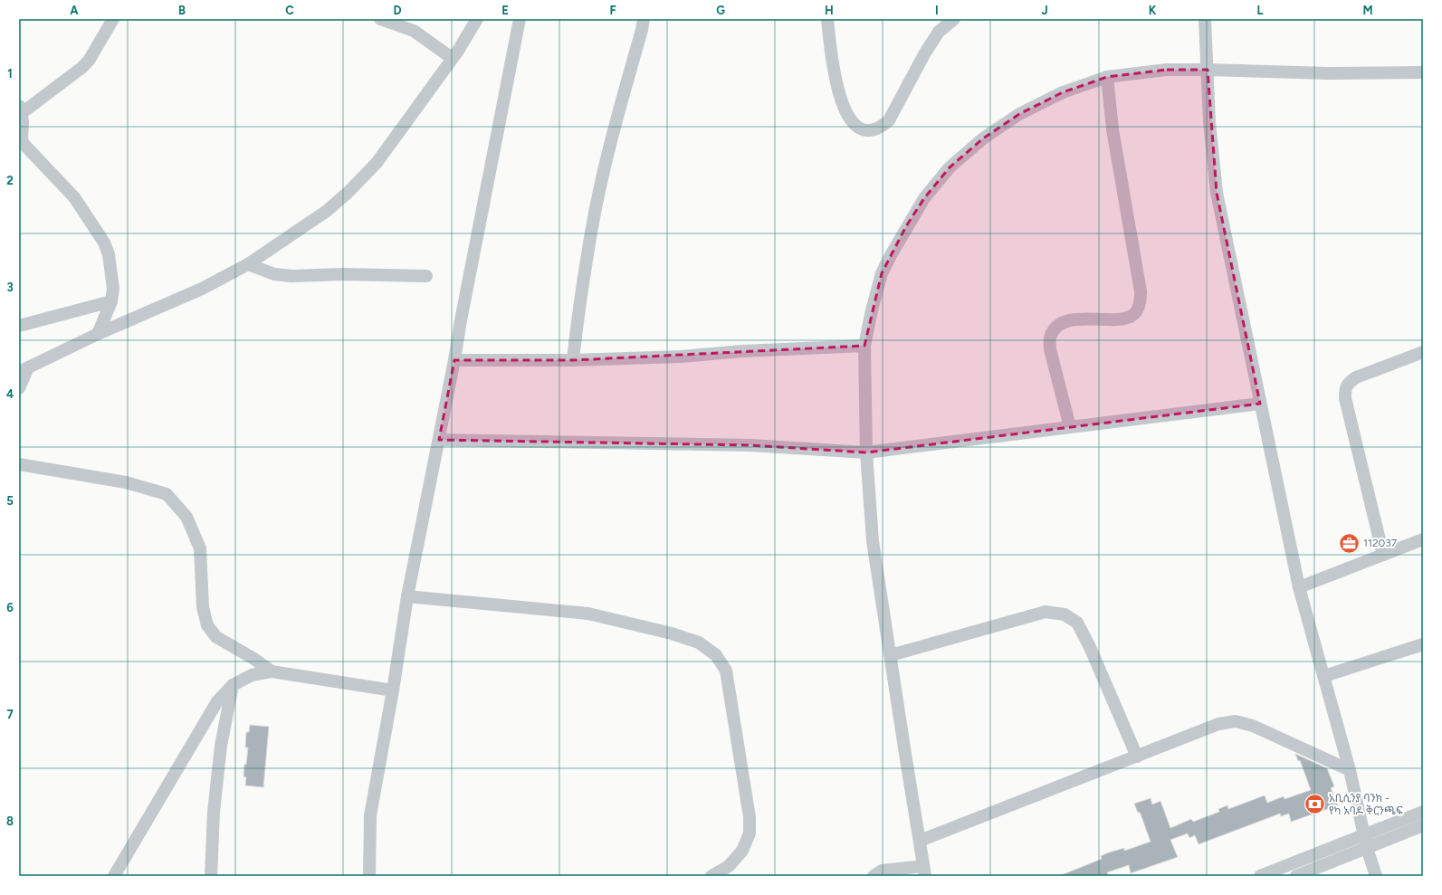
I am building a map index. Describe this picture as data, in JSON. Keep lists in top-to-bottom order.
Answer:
{
  "places": {
    "office": ["112037"],
    "bank": ["አቢሲንያ ባንክ - የካ አባዶ ቅርንጫፍ"]
  },
  "grid": {
    "columns": [
      "A",
      "B",
      "C",
      "D",
      "E",
      "F",
      "G",
      "H",
      "I",
      "J",
      "K",
      "L",
      "M"
    ],
    "rows": [
      "1",
      "2",
      "3",
      "4",
      "5",
      "6",
      "7",
      "8"
    ]
  }
}
